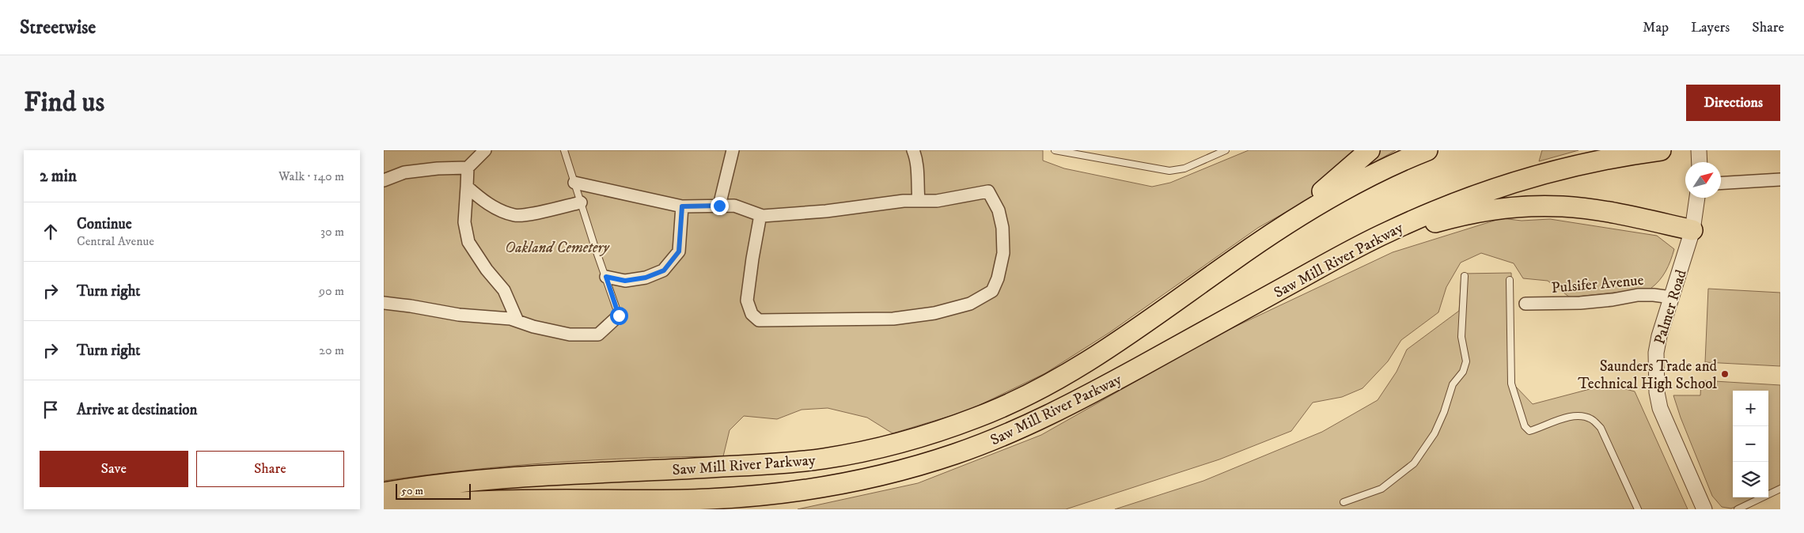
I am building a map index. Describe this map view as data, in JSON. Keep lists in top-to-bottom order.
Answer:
{
  "streets": {
    "highway": ["Saw Mill River Parkway"],
    "street": ["Pulsifer Avenue", "Palmer Road"]
  },
  "crossings": [
    ["Pulsifer Avenue", "Palmer Road"]
  ],
  "parks": ["Oakland Cemetery"],
  "places": ["Saunders Trade and Technical High School"],
  "scale_bar": "50 m",
  "north": "top right",
  "page": {
    "header": "Streetwise",
    "nav": ["Map", "Layers", "Share"],
    "buttons": [
      "Directions",
      ["Save", "Share"]
    ],
    "title": "Find us",
    "heading": ["2 min", "Walk · 140 m"],
    "list": [
      ["Continue", "Central Avenue", "30 m"],
      ["Turn right", "90 m"],
      ["Turn right", "20 m"],
      "Arrive at destination"
    ],
    "map_buttons": ["+", "−"],
    "scale": "50 m"
  }
}
